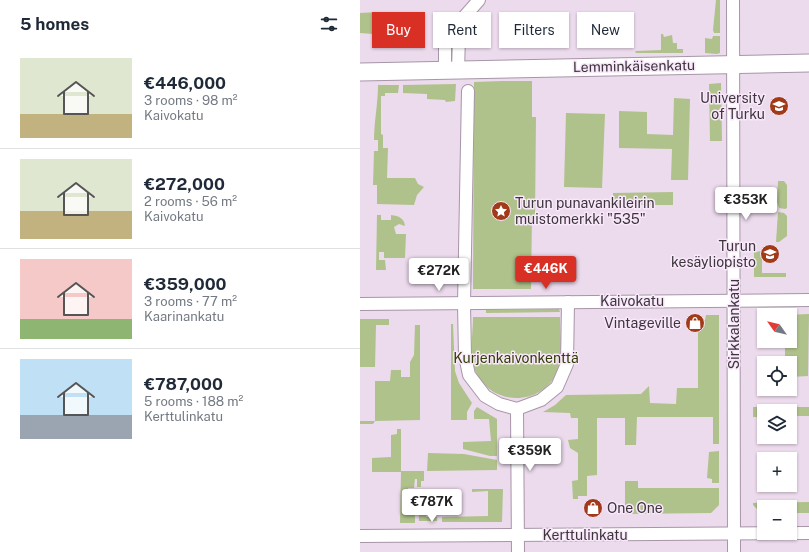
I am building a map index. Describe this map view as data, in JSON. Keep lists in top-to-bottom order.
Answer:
{
  "streets": {
    "street": [
      "Lemminkäisenkatu",
      "Kaivokatu",
      "Sirkkalankatu",
      "Kerttulinkatu"
    ]
  },
  "crossings": [
    ["Lemminkäisenkatu", "Sirkkalankatu"],
    ["Kaivokatu", "Sirkkalankatu"],
    ["Sirkkalankatu", "Kerttulinkatu"]
  ],
  "parks": ["Kurjenkaivonkenttä"],
  "places": {
    "school or university": ["University of Turku", "Turun kesäyliopisto"],
    "place": ["Turun punavankileirin muistomerkki \"535\""],
    "shop": ["Vintageville", "One One"]
  },
  "north": "top left",
  "page": {
    "heading": "5 homes",
    "chip": [
      "Buy",
      "Rent",
      "Filters",
      "New"
    ],
    "list": [
      {
        "name": "€446,000",
        "note": "3 rooms · 98 m² · Kaivokatu"
      },
      {
        "name": "€272,000",
        "note": "2 rooms · 56 m² · Kaivokatu"
      },
      {
        "name": "€359,000",
        "note": "3 rooms · 77 m² · Kaarinankatu"
      },
      {
        "name": "€787,000",
        "note": "5 rooms · 188 m² · Kerttulinkatu"
      }
    ],
    "price": [
      "€353K",
      "€446K",
      "€272K",
      "€359K",
      "€787K"
    ],
    "map_buttons": ["+", "−"]
  }
}
